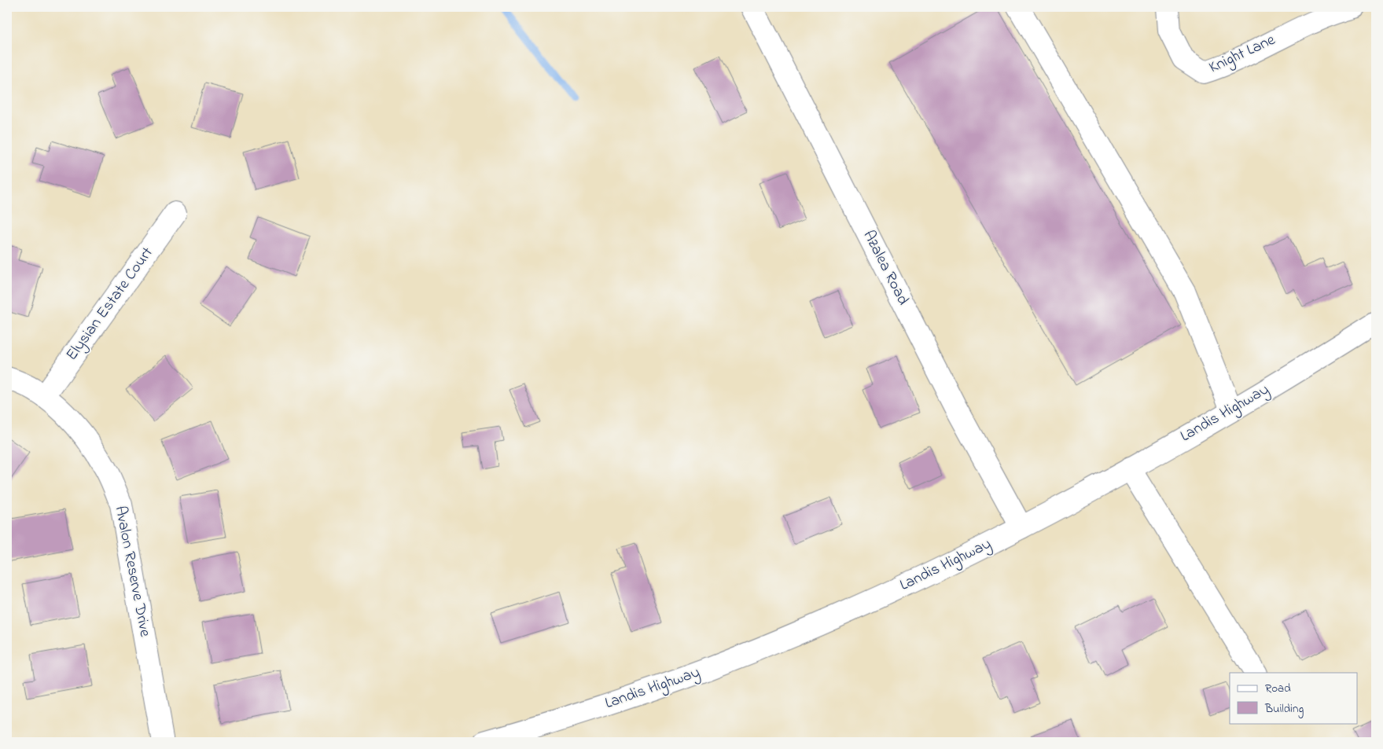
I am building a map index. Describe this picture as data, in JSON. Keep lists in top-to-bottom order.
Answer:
{
  "streets": {
    "street": [
      "Knight Lane",
      "Azalea Road",
      "Elysian Estate Court",
      "Landis Highway",
      "Avalon Reserve Drive"
    ]
  },
  "crossings": [
    ["Azalea Road", "Landis Highway"],
    ["Elysian Estate Court", "Avalon Reserve Drive"]
  ],
  "legend": ["Road", "Building"]
}
